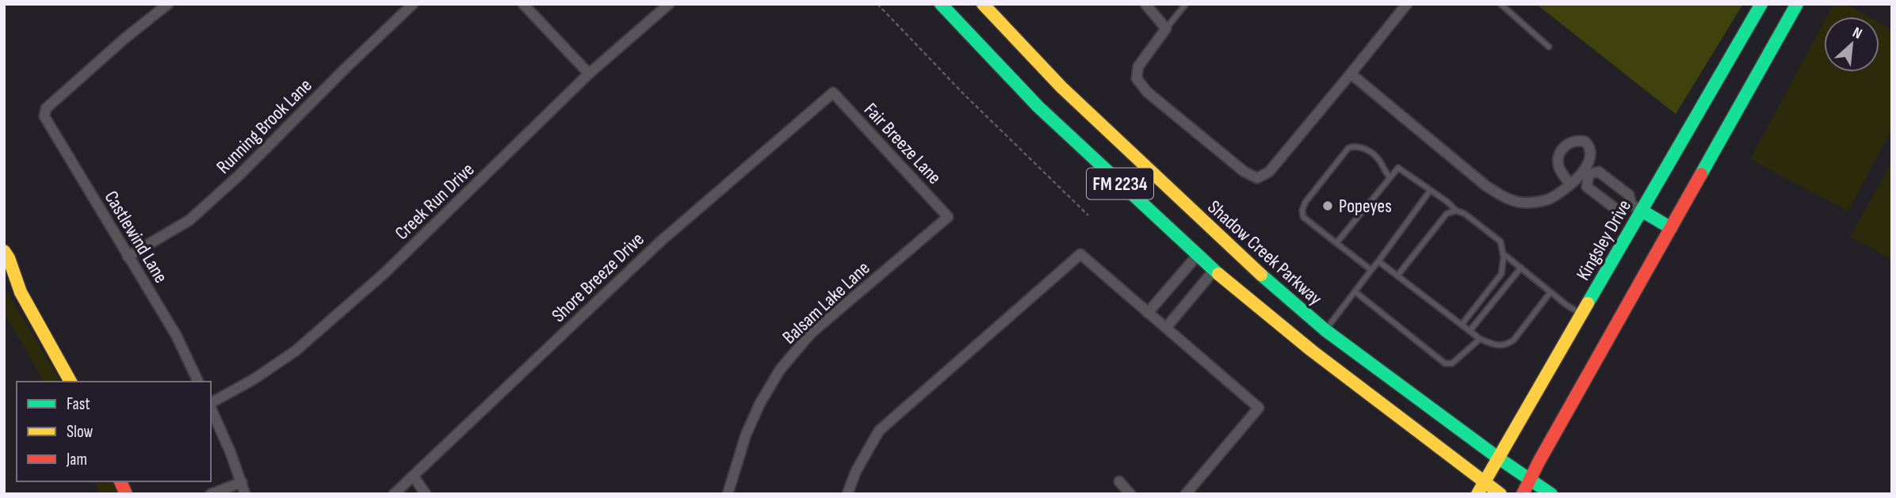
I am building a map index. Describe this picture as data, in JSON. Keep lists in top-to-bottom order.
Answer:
{
  "streets": {
    "main road": ["FM 2234", "Kingsley Drive", "Shadow Creek Parkway"],
    "street": [
      "Running Brook Lane",
      "Fair Breeze Lane",
      "Creek Run Drive",
      "Castlewind Lane",
      "Shore Breeze Drive",
      "Balsam Lake Lane"
    ]
  },
  "crossings": [
    ["Running Brook Lane", "Castlewind Lane"],
    ["Fair Breeze Lane", "Shore Breeze Drive"],
    ["Fair Breeze Lane", "Balsam Lake Lane"],
    ["FM 2234", "Kingsley Drive"],
    ["Kingsley Drive", "Shadow Creek Parkway"]
  ],
  "places": ["Popeyes"],
  "legend": ["Fast", "Slow", "Jam"],
  "north": "top right"
}
